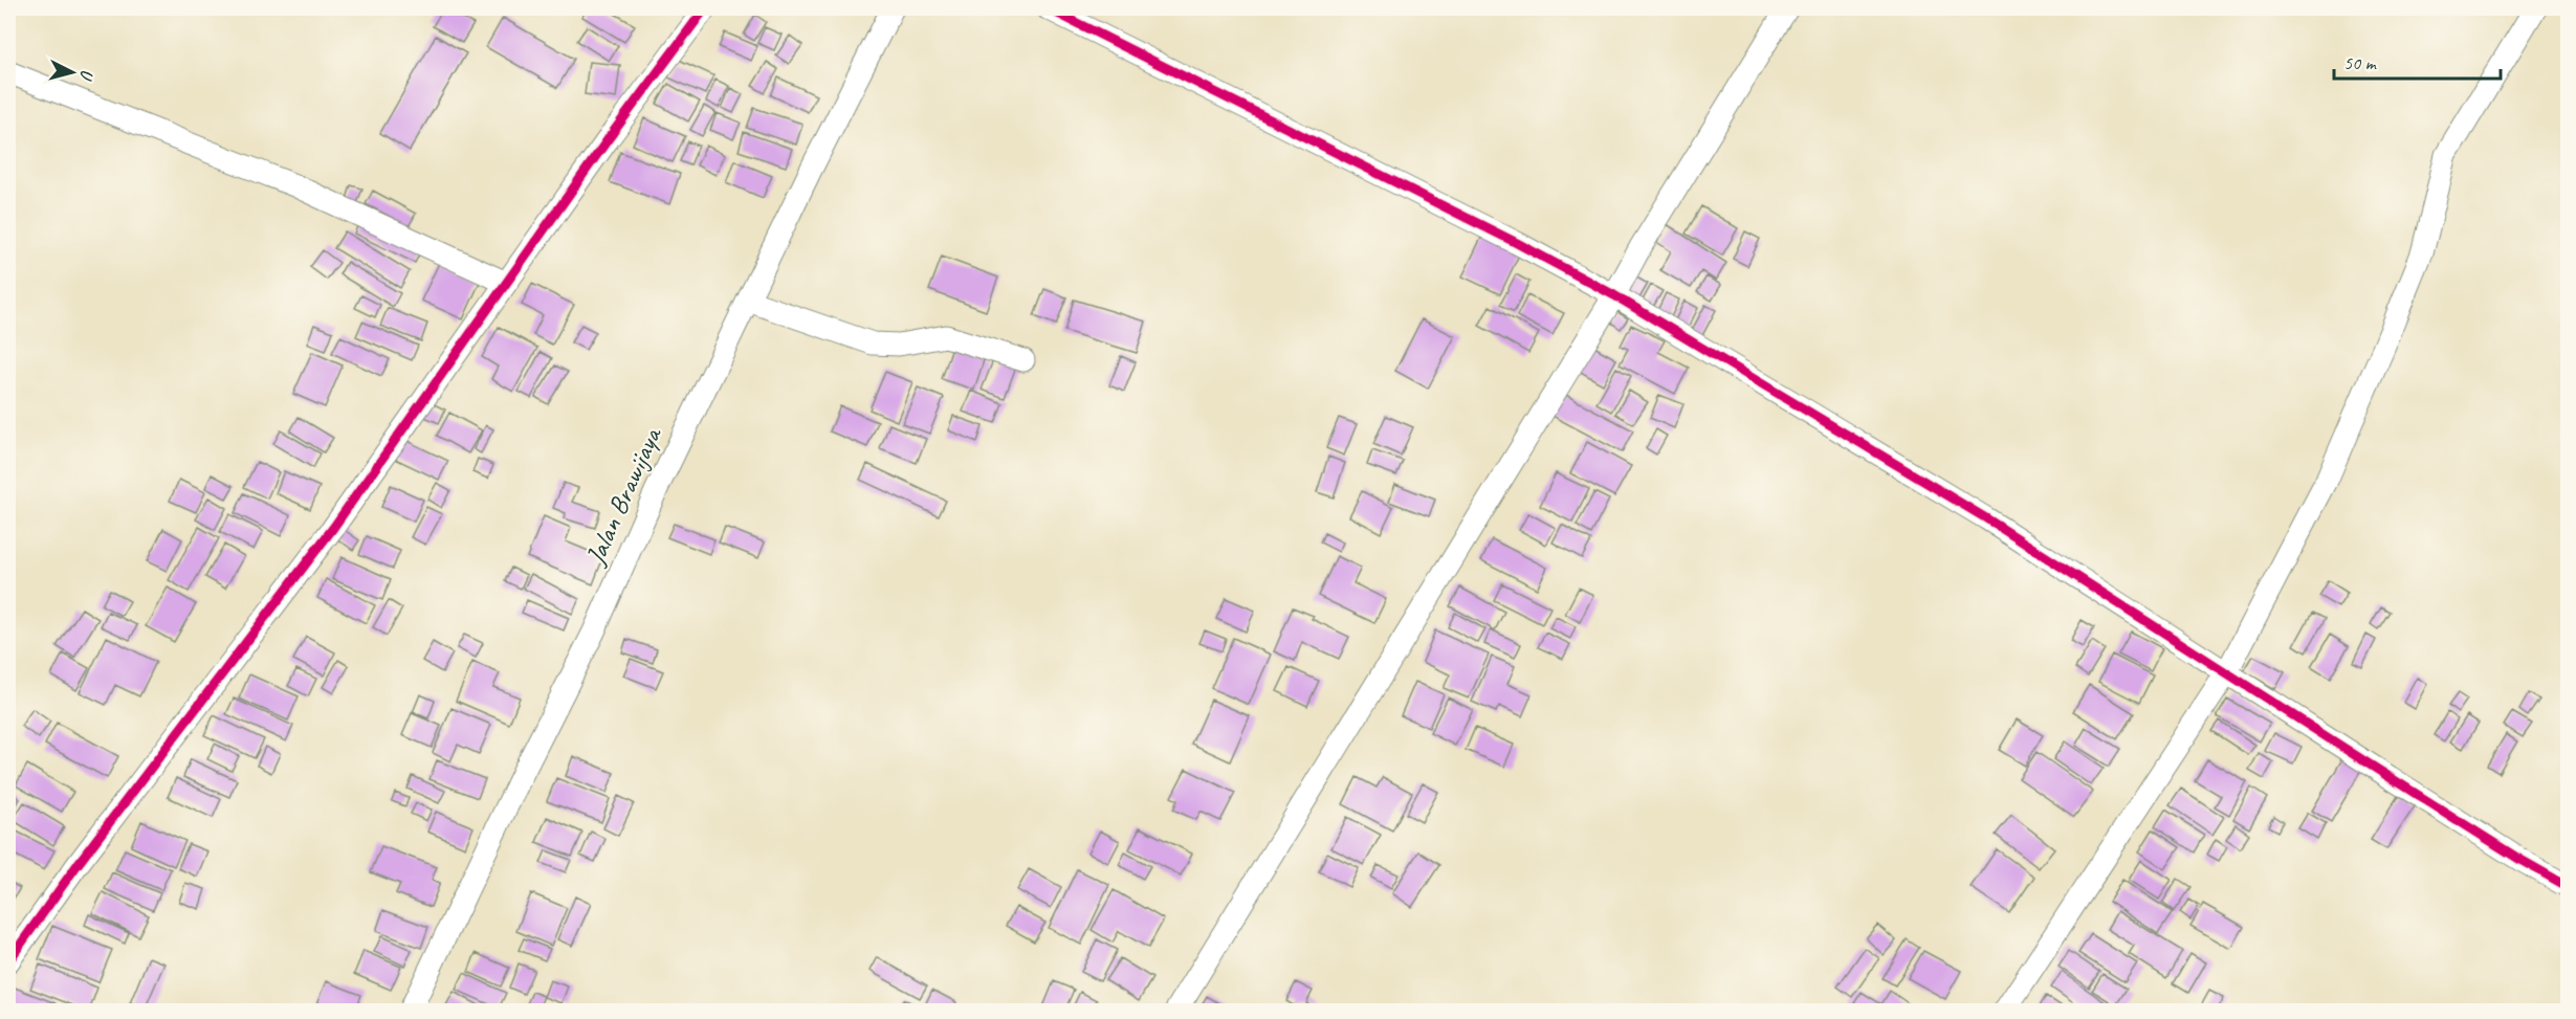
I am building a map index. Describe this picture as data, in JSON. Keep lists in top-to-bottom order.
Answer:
{
  "streets": {
    "street": ["Jalan Brawijaya"]
  },
  "scale_bar": "50 m",
  "north": "right"
}
